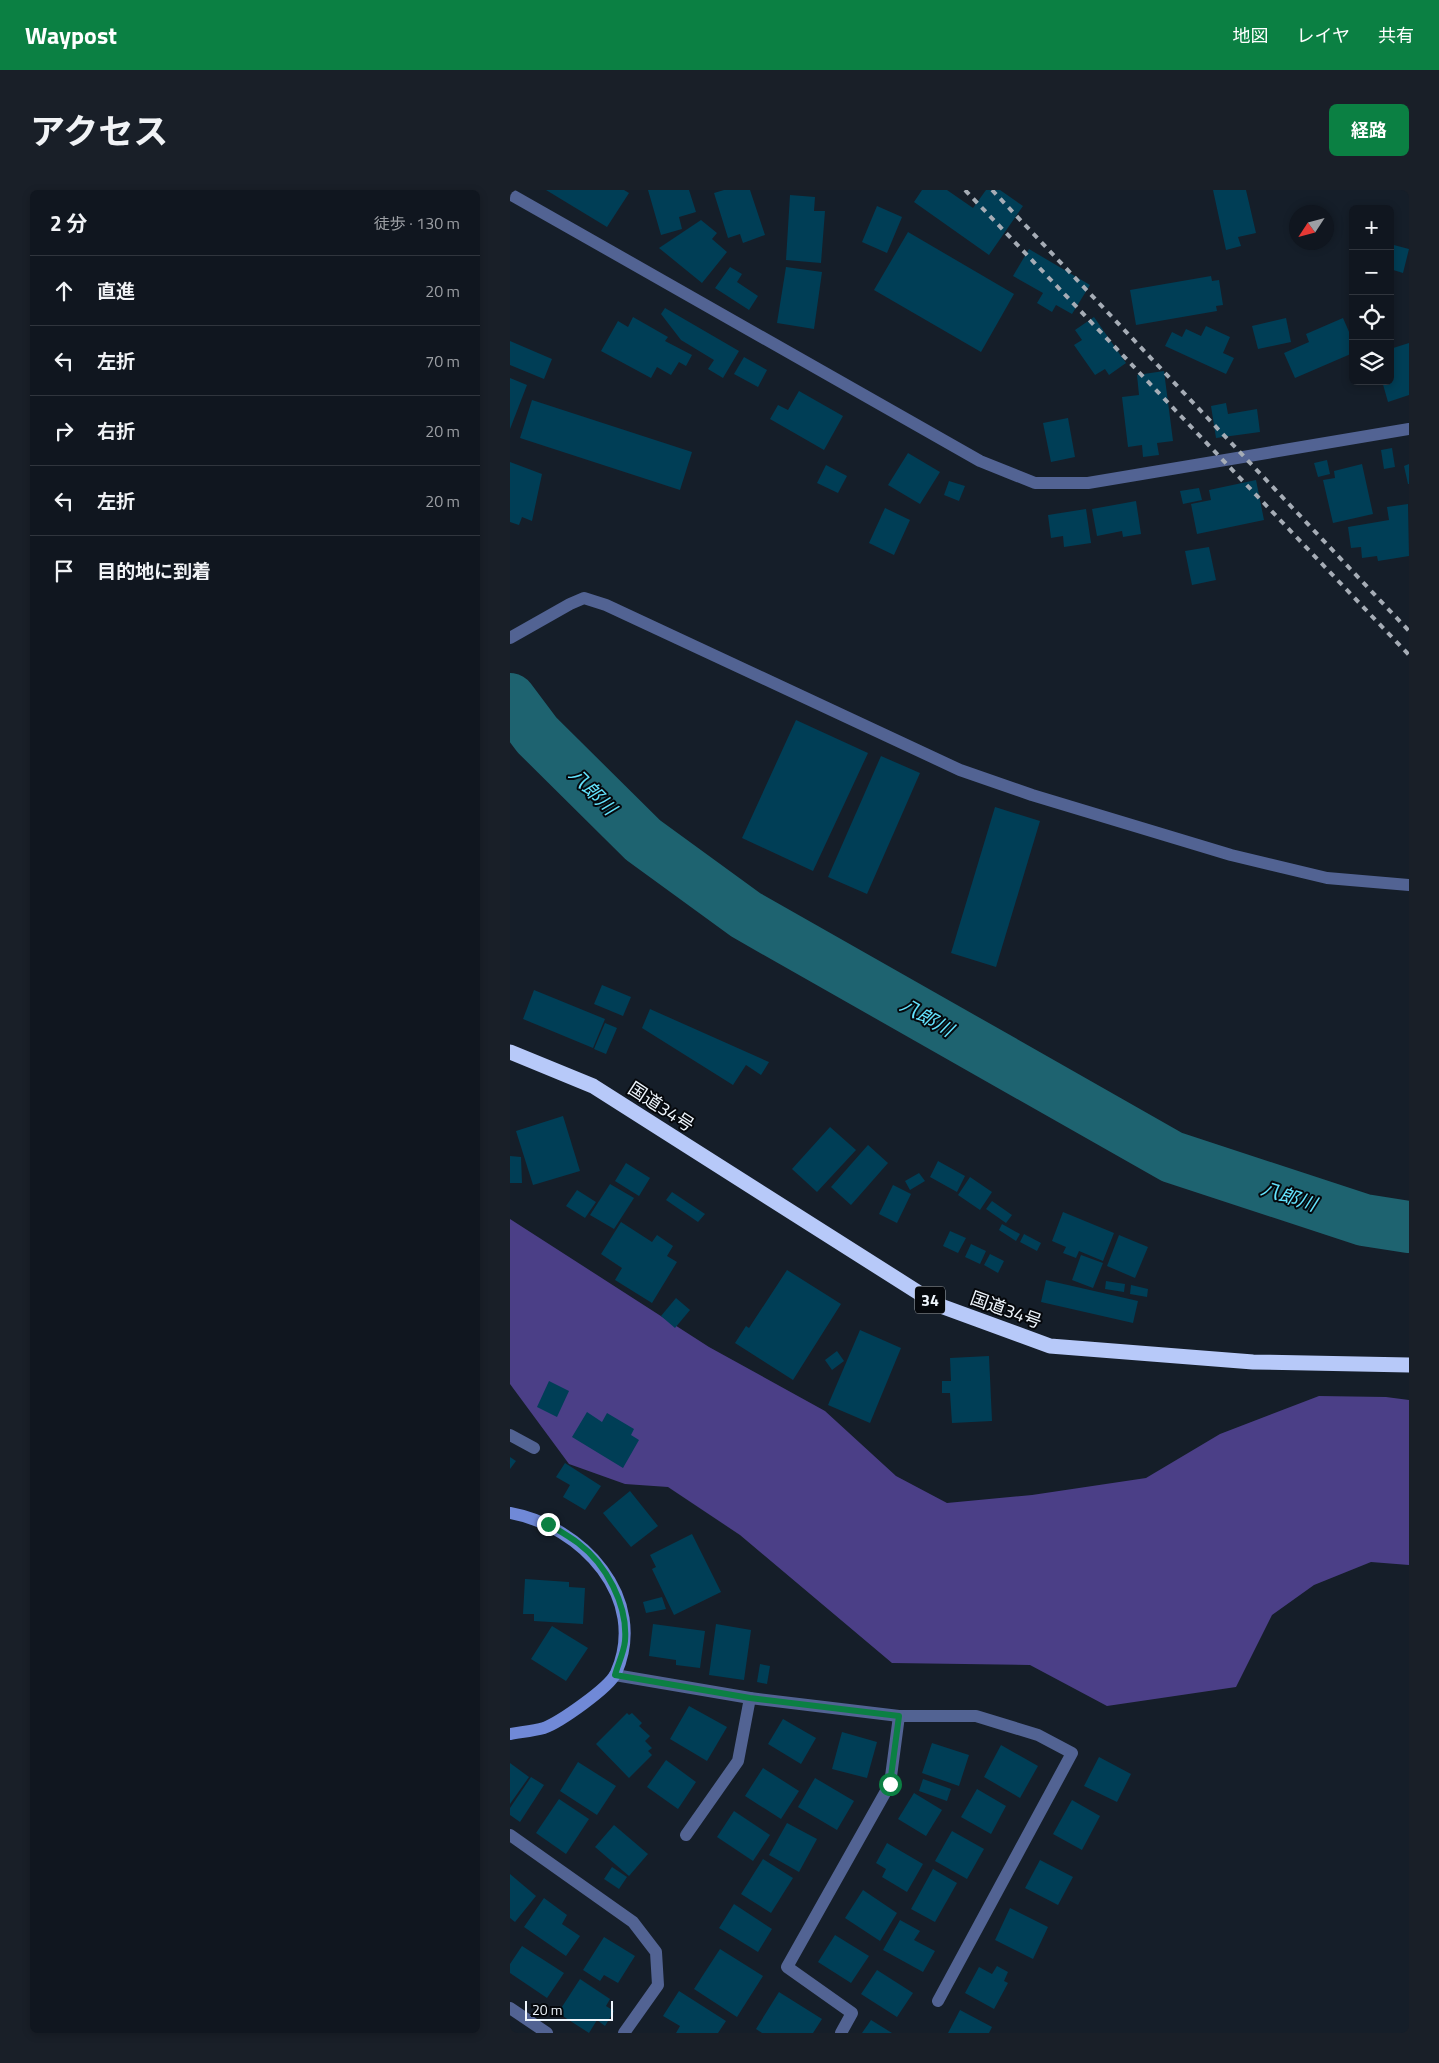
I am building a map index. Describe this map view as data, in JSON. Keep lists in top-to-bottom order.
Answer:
{
  "streets": {
    "highway": ["国道34号", "34"]
  },
  "water": ["八郎川"],
  "scale_bar": "20 m",
  "north": "bottom left",
  "page": {
    "header": "Waypost",
    "nav": ["地図", "レイヤ", "共有"],
    "title": "アクセス",
    "buttons": "経路",
    "heading": ["2 分", "徒歩 · 130 m"],
    "map_buttons": ["+", "−"],
    "list": [
      ["直進", "20 m"],
      ["左折", "70 m"],
      ["右折", "20 m"],
      ["左折", "20 m"],
      "目的地に到着"
    ],
    "scale": "20 m"
  }
}
